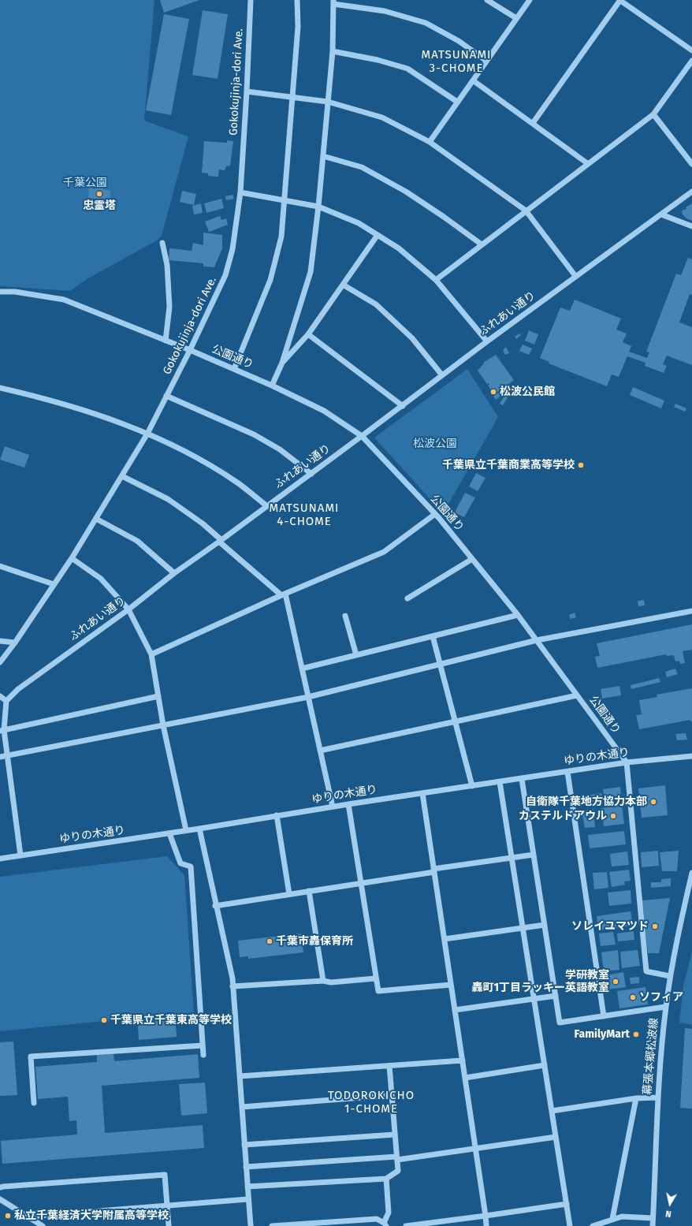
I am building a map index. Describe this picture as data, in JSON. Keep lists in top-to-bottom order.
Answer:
{
  "streets": {
    "street": [
      "Gokokujinja-dori Ave.",
      "ふれあい通り",
      "公園通り",
      "ゆりの木通り",
      "幕張本郷松波線"
    ]
  },
  "crossings": [
    ["Gokokujinja-dori Ave.", "公園通り"],
    ["ふれあい通り", "公園通り"],
    ["公園通り", "ゆりの木通り"]
  ],
  "districts": ["MATSUNAMI 3-CHOME", "MATSUNAMI 4-CHOME", "TODOROKICHO 1-CHOME"],
  "parks": ["千葉公園", "松波公園"],
  "places": [
    "忠霊塔",
    "松波公民館",
    "千葉県立千葉商業高等学校",
    "自衛隊千葉地方協力本部",
    "カステルドアウル",
    "ソレイユマツド",
    "千葉市轟保育所",
    "学研教室 轟町1丁目ラッキー英語教室",
    "ソフィア",
    "千葉県立千葉東高等学校",
    "FamilyMart",
    "私立千葉経済大学附属高等学校"
  ],
  "north": "bottom"
}
